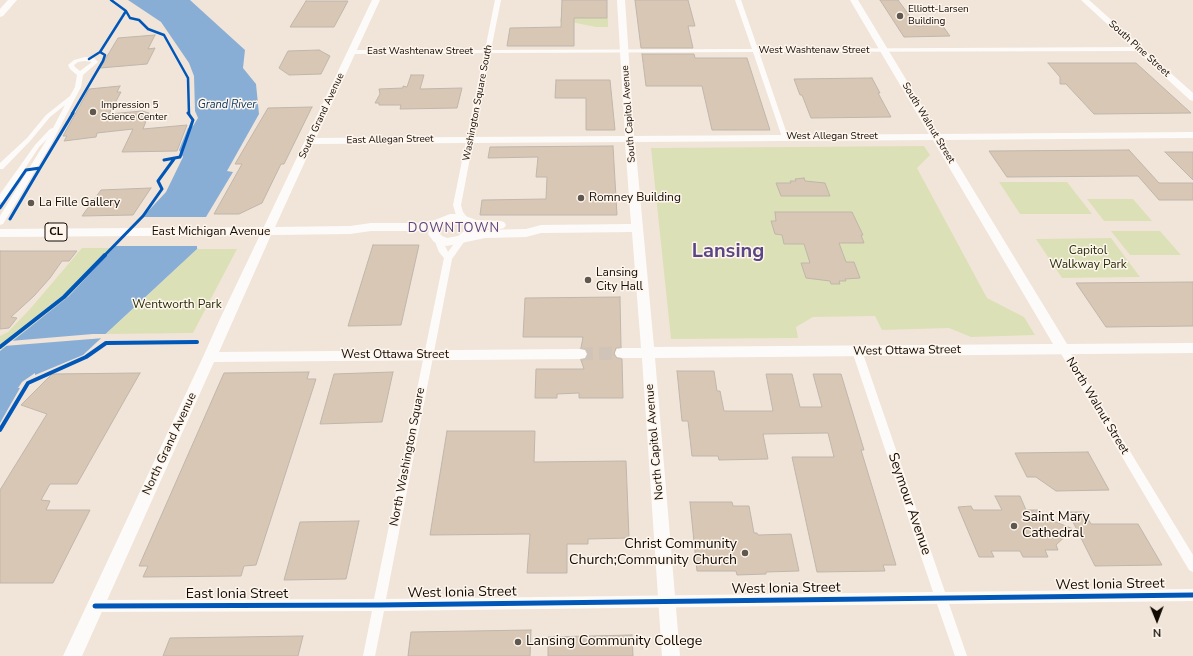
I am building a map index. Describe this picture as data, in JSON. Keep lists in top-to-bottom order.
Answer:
{
  "streets": {
    "main road": ["CL", "East Michigan Avenue"],
    "street": [
      "South Pine Street",
      "West Washtenaw Street",
      "East Washtenaw Street",
      "Washington Square South",
      "South Capitol Avenue",
      "South Grand Avenue",
      "South Walnut Street",
      "West Allegan Street",
      "East Allegan Street",
      "West Ottawa Street",
      "North Walnut Street",
      "North Capitol Avenue",
      "North Grand Avenue",
      "North Washington Square",
      "Seymour Avenue",
      "West Ionia Street",
      "East Ionia Street"
    ]
  },
  "crossings": [
    ["South Pine Street", "West Washtenaw Street"],
    ["West Washtenaw Street", "East Washtenaw Street"],
    ["West Washtenaw Street", "Washington Square South"],
    ["West Washtenaw Street", "South Capitol Avenue"],
    ["West Washtenaw Street", "South Walnut Street"],
    ["East Washtenaw Street", "Washington Square South"],
    ["East Washtenaw Street", "South Grand Avenue"],
    ["Washington Square South", "West Allegan Street"],
    ["Washington Square South", "East Allegan Street"],
    ["Washington Square South", "East Michigan Avenue"],
    ["South Capitol Avenue", "West Allegan Street"],
    ["South Capitol Avenue", "North Capitol Avenue"],
    ["South Grand Avenue", "East Allegan Street"],
    ["South Grand Avenue", "East Michigan Avenue"],
    ["South Grand Avenue", "North Grand Avenue"],
    ["South Walnut Street", "West Allegan Street"],
    ["South Walnut Street", "North Walnut Street"],
    ["West Allegan Street", "East Allegan Street"],
    ["East Michigan Avenue", "North Grand Avenue"],
    ["West Ottawa Street", "North Walnut Street"],
    ["West Ottawa Street", "North Capitol Avenue"],
    ["West Ottawa Street", "North Grand Avenue"],
    ["West Ottawa Street", "North Washington Square"],
    ["West Ottawa Street", "Seymour Avenue"],
    ["North Capitol Avenue", "West Ionia Street"],
    ["North Grand Avenue", "East Ionia Street"],
    ["North Washington Square", "West Ionia Street"],
    ["North Washington Square", "East Ionia Street"],
    ["Seymour Avenue", "West Ionia Street"],
    ["West Ionia Street", "East Ionia Street"]
  ],
  "districts": ["DOWNTOWN", "Lansing"],
  "water": ["Grand River"],
  "parks": ["Capitol Walkway Park", "Wentworth Park"],
  "places": [
    "Elliott-Larsen Building",
    "Impression 5 Science Center",
    "Romney Building",
    "La Fille Gallery",
    "Lansing City Hall",
    "Saint Mary Cathedral",
    "Christ Community Church;Community Church",
    "Lansing Community College"
  ],
  "north": "bottom"
}
